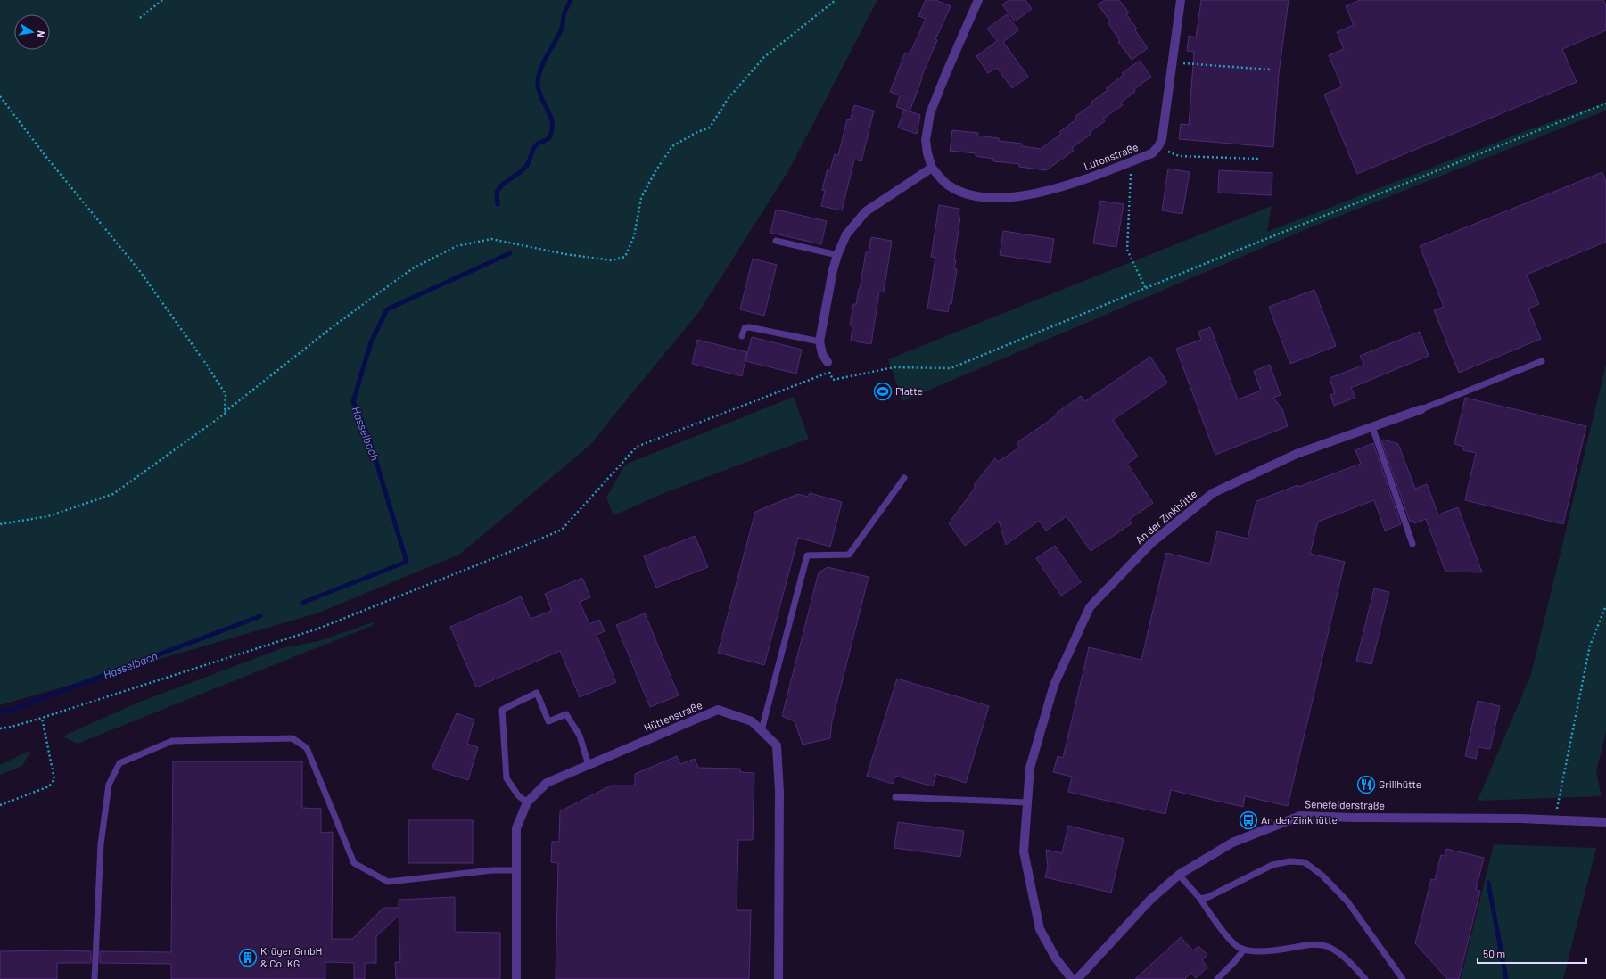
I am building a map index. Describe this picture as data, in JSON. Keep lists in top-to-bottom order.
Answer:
{
  "streets": {
    "street": [
      "Lutonstraße",
      "An der Zinkhütte",
      "Hüttenstraße",
      "Senefelderstraße"
    ]
  },
  "water": ["Hasselbach"],
  "places": {
    "sports": ["Platte"],
    "restaurant": ["Grillhütte"],
    "bus stop": ["An der Zinkhütte"],
    "building": ["Krüger GmbH & Co. KG"]
  },
  "scale_bar": "50 m",
  "north": "right"
}
